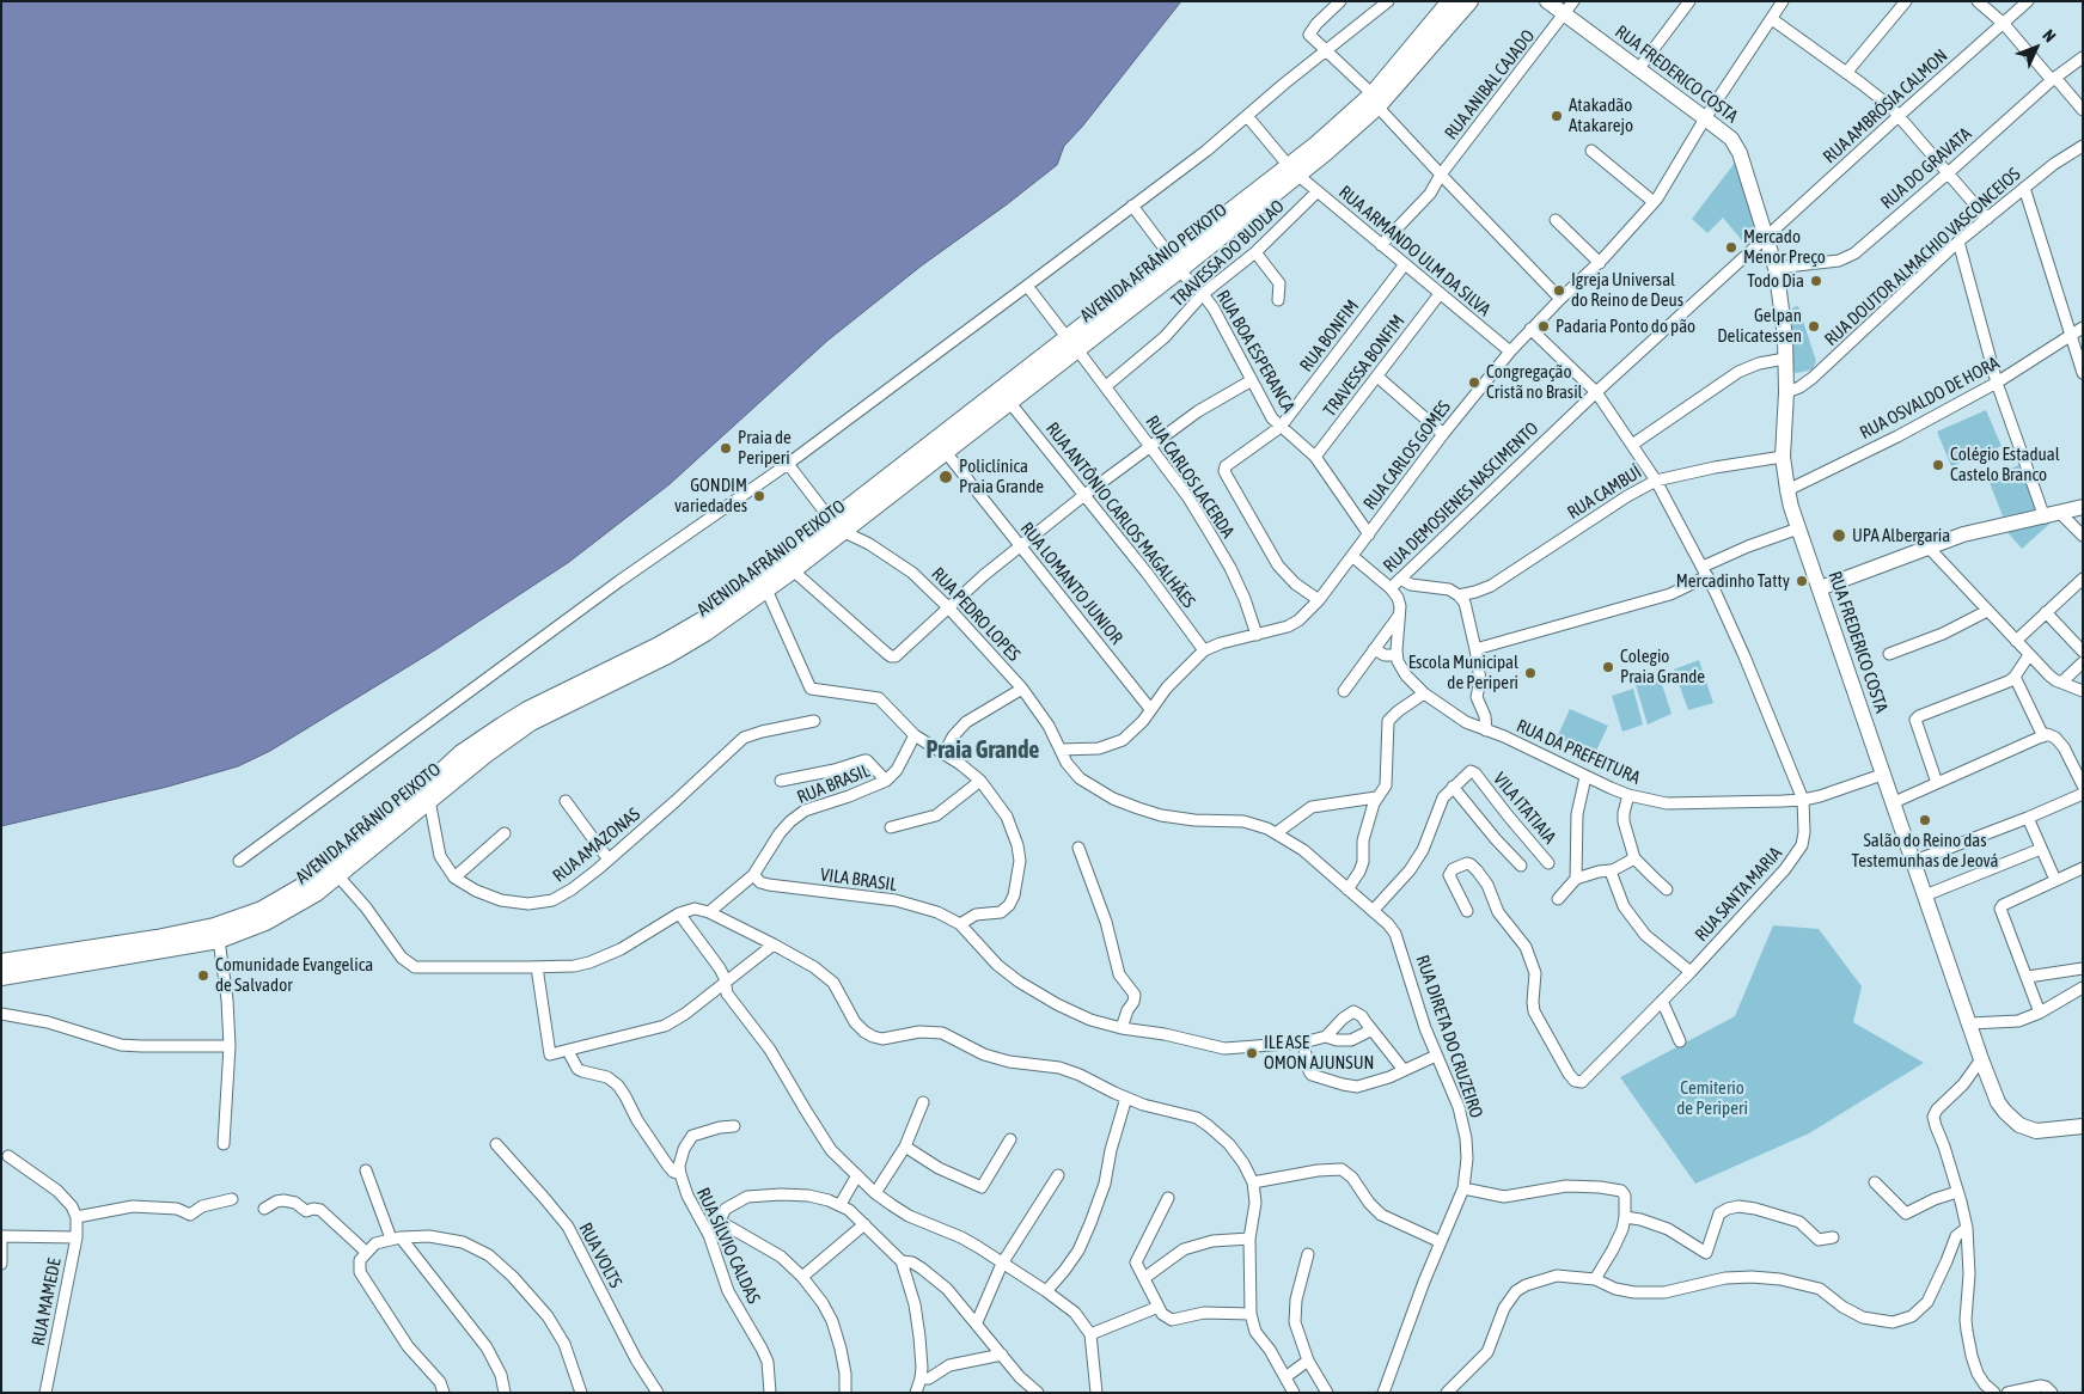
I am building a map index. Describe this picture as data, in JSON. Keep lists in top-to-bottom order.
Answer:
{
  "streets": {
    "main road": ["RUA FREDERICO COSTA", "AVENIDA AFRÂNIO PEIXOTO"],
    "street": [
      "RUA ANIBAL CAJADO",
      "RUA AMBRÓSIA CALMON",
      "RUA DO GRAVATA",
      "RUA ARMANDO ULM DA SILVA",
      "TRAVESSA DO BUDLAO",
      "RUA DOUTOR ALMACHIO VASCONCEIOS",
      "RUA BONFIM",
      "RUA BOA ESPERANCA",
      "TRAVESSA BONFIM",
      "RUA OSVALDO DE HORA",
      "RUA CARLOS GOMES",
      "RUA CARLOS LACERDA",
      "RUA CAMBUÍ",
      "RUA DEMOSIENES NASCIMENTO",
      "RUA ANTÔNIO CARLOS MAGALHÃES",
      "RUA LOMANTO JUNIOR",
      "RUA PEDRO LOPES",
      "RUA DA PREFEITURA",
      "RUA BRASIL",
      "VILA ITATIAIA",
      "RUA AMAZONAS",
      "VILA BRASIL",
      "RUA SANTA MARIA",
      "RUA DIRETA DO CRUZEIRO",
      "RUA SÍLVIO CALDAS",
      "RUA VOLTS",
      "RUA MAMEDE"
    ]
  },
  "crossings": [
    ["RUA FREDERICO COSTA", "RUA ANIBAL CAJADO"],
    ["RUA FREDERICO COSTA", "RUA AMBRÓSIA CALMON"],
    ["RUA FREDERICO COSTA", "RUA DO GRAVATA"],
    ["RUA FREDERICO COSTA", "RUA DOUTOR ALMACHIO VASCONCEIOS"],
    ["RUA FREDERICO COSTA", "RUA OSVALDO DE HORA"],
    ["RUA FREDERICO COSTA", "RUA CARLOS GOMES"],
    ["RUA FREDERICO COSTA", "RUA CAMBUÍ"],
    ["RUA FREDERICO COSTA", "RUA DEMOSIENES NASCIMENTO"],
    ["RUA FREDERICO COSTA", "RUA DA PREFEITURA"],
    ["RUA ANIBAL CAJADO", "RUA ARMANDO ULM DA SILVA"],
    ["RUA AMBRÓSIA CALMON", "RUA DEMOSIENES NASCIMENTO"],
    ["RUA ARMANDO ULM DA SILVA", "TRAVESSA DO BUDLAO"],
    ["RUA ARMANDO ULM DA SILVA", "AVENIDA AFRÂNIO PEIXOTO"],
    ["RUA ARMANDO ULM DA SILVA", "RUA BONFIM"],
    ["RUA ARMANDO ULM DA SILVA", "TRAVESSA BONFIM"],
    ["RUA ARMANDO ULM DA SILVA", "RUA CARLOS GOMES"],
    ["TRAVESSA DO BUDLAO", "RUA BOA ESPERANCA"],
    ["TRAVESSA DO BUDLAO", "RUA CARLOS LACERDA"],
    ["AVENIDA AFRÂNIO PEIXOTO", "RUA BOA ESPERANCA"],
    ["AVENIDA AFRÂNIO PEIXOTO", "RUA CARLOS LACERDA"],
    ["AVENIDA AFRÂNIO PEIXOTO", "RUA ANTÔNIO CARLOS MAGALHÃES"],
    ["AVENIDA AFRÂNIO PEIXOTO", "RUA LOMANTO JUNIOR"],
    ["AVENIDA AFRÂNIO PEIXOTO", "RUA PEDRO LOPES"],
    ["AVENIDA AFRÂNIO PEIXOTO", "RUA AMAZONAS"],
    ["RUA BONFIM", "RUA BOA ESPERANCA"],
    ["RUA BONFIM", "RUA CARLOS GOMES"],
    ["RUA BOA ESPERANCA", "TRAVESSA BONFIM"],
    ["RUA BOA ESPERANCA", "RUA CARLOS GOMES"],
    ["RUA CARLOS GOMES", "RUA CARLOS LACERDA"],
    ["RUA CARLOS GOMES", "RUA ANTÔNIO CARLOS MAGALHÃES"],
    ["RUA CARLOS GOMES", "RUA LOMANTO JUNIOR"],
    ["RUA CARLOS GOMES", "RUA PEDRO LOPES"],
    ["RUA CARLOS GOMES", "RUA SANTA MARIA"],
    ["RUA CARLOS GOMES", "RUA DIRETA DO CRUZEIRO"],
    ["RUA CAMBUÍ", "RUA SANTA MARIA"],
    ["RUA DEMOSIENES NASCIMENTO", "RUA SANTA MARIA"],
    ["RUA PEDRO LOPES", "RUA DIRETA DO CRUZEIRO"],
    ["RUA DA PREFEITURA", "RUA SANTA MARIA"],
    ["RUA BRASIL", "VILA BRASIL"]
  ],
  "districts": ["Praia Grande"],
  "parks": ["Cemiterio de Periperi"],
  "places": [
    "Atakadão Atakarejo",
    "Mercado Menor Preço",
    "Todo Dia",
    "Igreja Universal do Reino de Deus",
    "Padaria Ponto do pão",
    "Gelpan Delicatessen",
    "Congregação Cristã no Brasil",
    "Praia de Periperi",
    "Colégio Estadual Castelo Branco",
    "Policlínica Praia Grande",
    "GONDIM variedades",
    "UPA Albergaria",
    "Mercadinho Tatty",
    "Colegio Praia Grande",
    "Escola Municipal de Periperi",
    "Salão do Reino das Testemunhas de Jeová",
    "Comunidade Evangelica de Salvador",
    "ILE ASE OMON AJUNSUN"
  ],
  "north": "top right"
}
